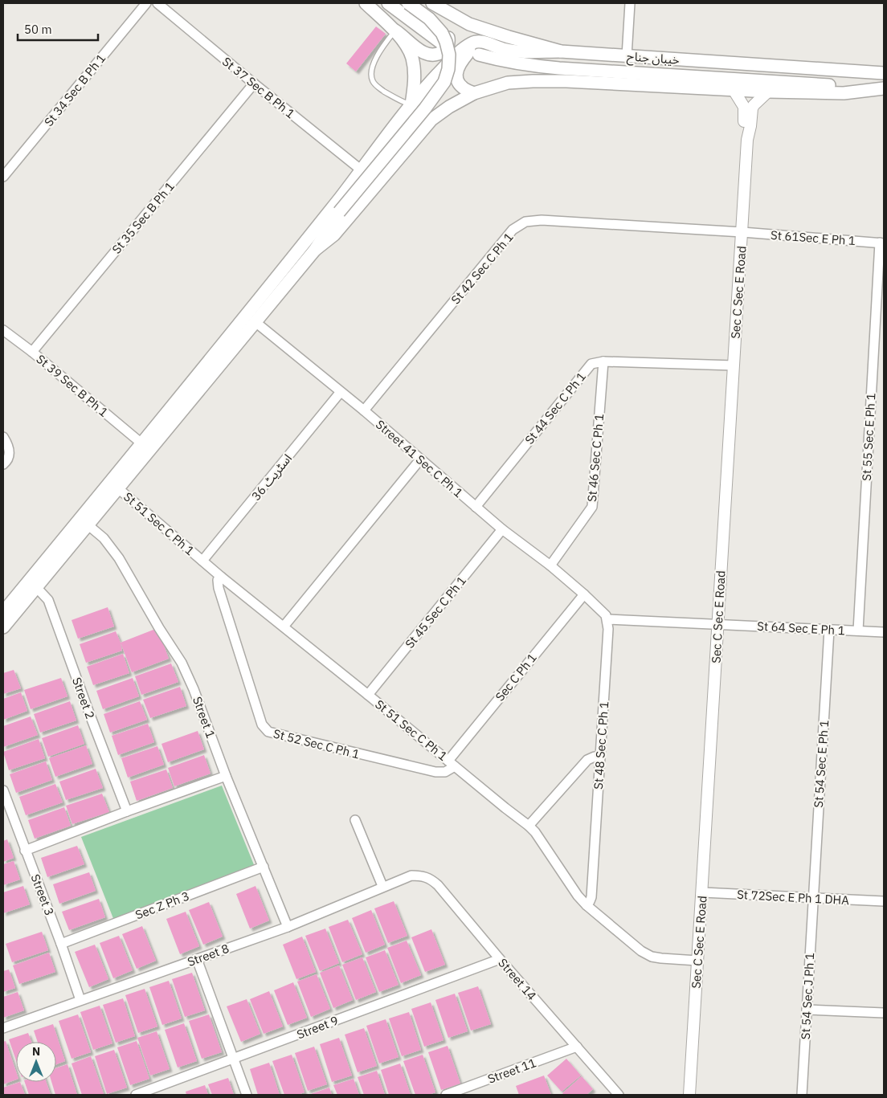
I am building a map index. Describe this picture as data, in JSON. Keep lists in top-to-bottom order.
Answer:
{
  "streets": {
    "main road": ["خیبان جناح"],
    "street": [
      "St 37 Sec B Ph 1",
      "St 34 Sec B Ph 1",
      "St 35 Sec B Ph 1",
      "St 61Sec E Ph 1",
      "St 42 Sec C Ph 1",
      "Sec C Sec E Road",
      "St 39 Sec B Ph 1",
      "St 44 Sec C Ph 1",
      "St 55 Sec E Ph 1",
      "St 46 Sec C Ph 1",
      "Street 41 Sec C Ph 1",
      "اسٹریٹ 36",
      "St 51 Sec C Ph 1",
      "St 45 Sec C Ph 1",
      "St 64 Sec E Ph 1",
      "Sec C Ph 1",
      "Street 2",
      "Street 1",
      "St 52 Sec C Ph 1",
      "St 48 Sec C Ph 1",
      "St 54 Sec E Ph 1",
      "Street 3",
      "St 72Sec E Ph 1 DHA",
      "Sec Z Ph 3",
      "Street 8",
      "Street 14",
      "St 54 Sec J Ph 1",
      "Street 9",
      "Street 11"
    ]
  },
  "crossings": [
    ["St 37 Sec B Ph 1", "St 35 Sec B Ph 1"],
    ["St 35 Sec B Ph 1", "St 39 Sec B Ph 1"],
    ["St 61Sec E Ph 1", "St 42 Sec C Ph 1"],
    ["St 61Sec E Ph 1", "Sec C Sec E Road"],
    ["St 61Sec E Ph 1", "St 55 Sec E Ph 1"],
    ["St 42 Sec C Ph 1", "Sec C Sec E Road"],
    ["St 42 Sec C Ph 1", "Street 41 Sec C Ph 1"],
    ["Sec C Sec E Road", "St 44 Sec C Ph 1"],
    ["Sec C Sec E Road", "St 51 Sec C Ph 1"],
    ["Sec C Sec E Road", "St 64 Sec E Ph 1"],
    ["Sec C Sec E Road", "St 72Sec E Ph 1 DHA"],
    ["St 44 Sec C Ph 1", "St 46 Sec C Ph 1"],
    ["St 44 Sec C Ph 1", "Street 41 Sec C Ph 1"],
    ["St 55 Sec E Ph 1", "St 64 Sec E Ph 1"],
    ["St 46 Sec C Ph 1", "Street 41 Sec C Ph 1"],
    ["Street 41 Sec C Ph 1", "اسٹریٹ 36"],
    ["Street 41 Sec C Ph 1", "St 45 Sec C Ph 1"],
    ["Street 41 Sec C Ph 1", "Sec C Ph 1"],
    ["اسٹریٹ 36", "St 51 Sec C Ph 1"],
    ["St 51 Sec C Ph 1", "St 45 Sec C Ph 1"],
    ["St 51 Sec C Ph 1", "Sec C Ph 1"],
    ["St 51 Sec C Ph 1", "St 52 Sec C Ph 1"],
    ["St 51 Sec C Ph 1", "St 48 Sec C Ph 1"],
    ["St 64 Sec E Ph 1", "St 48 Sec C Ph 1"],
    ["St 64 Sec E Ph 1", "St 54 Sec E Ph 1"],
    ["Sec C Ph 1", "St 52 Sec C Ph 1"],
    ["Street 1", "Sec Z Ph 3"],
    ["Street 1", "Street 8"],
    ["St 54 Sec E Ph 1", "St 72Sec E Ph 1 DHA"],
    ["St 54 Sec E Ph 1", "St 54 Sec J Ph 1"],
    ["Street 3", "Sec Z Ph 3"],
    ["Street 3", "Street 8"],
    ["St 72Sec E Ph 1 DHA", "St 54 Sec J Ph 1"],
    ["Street 8", "Street 14"],
    ["Street 14", "Street 9"],
    ["Street 14", "Street 11"]
  ],
  "scale_bar": "50 m",
  "north": "top"
}
